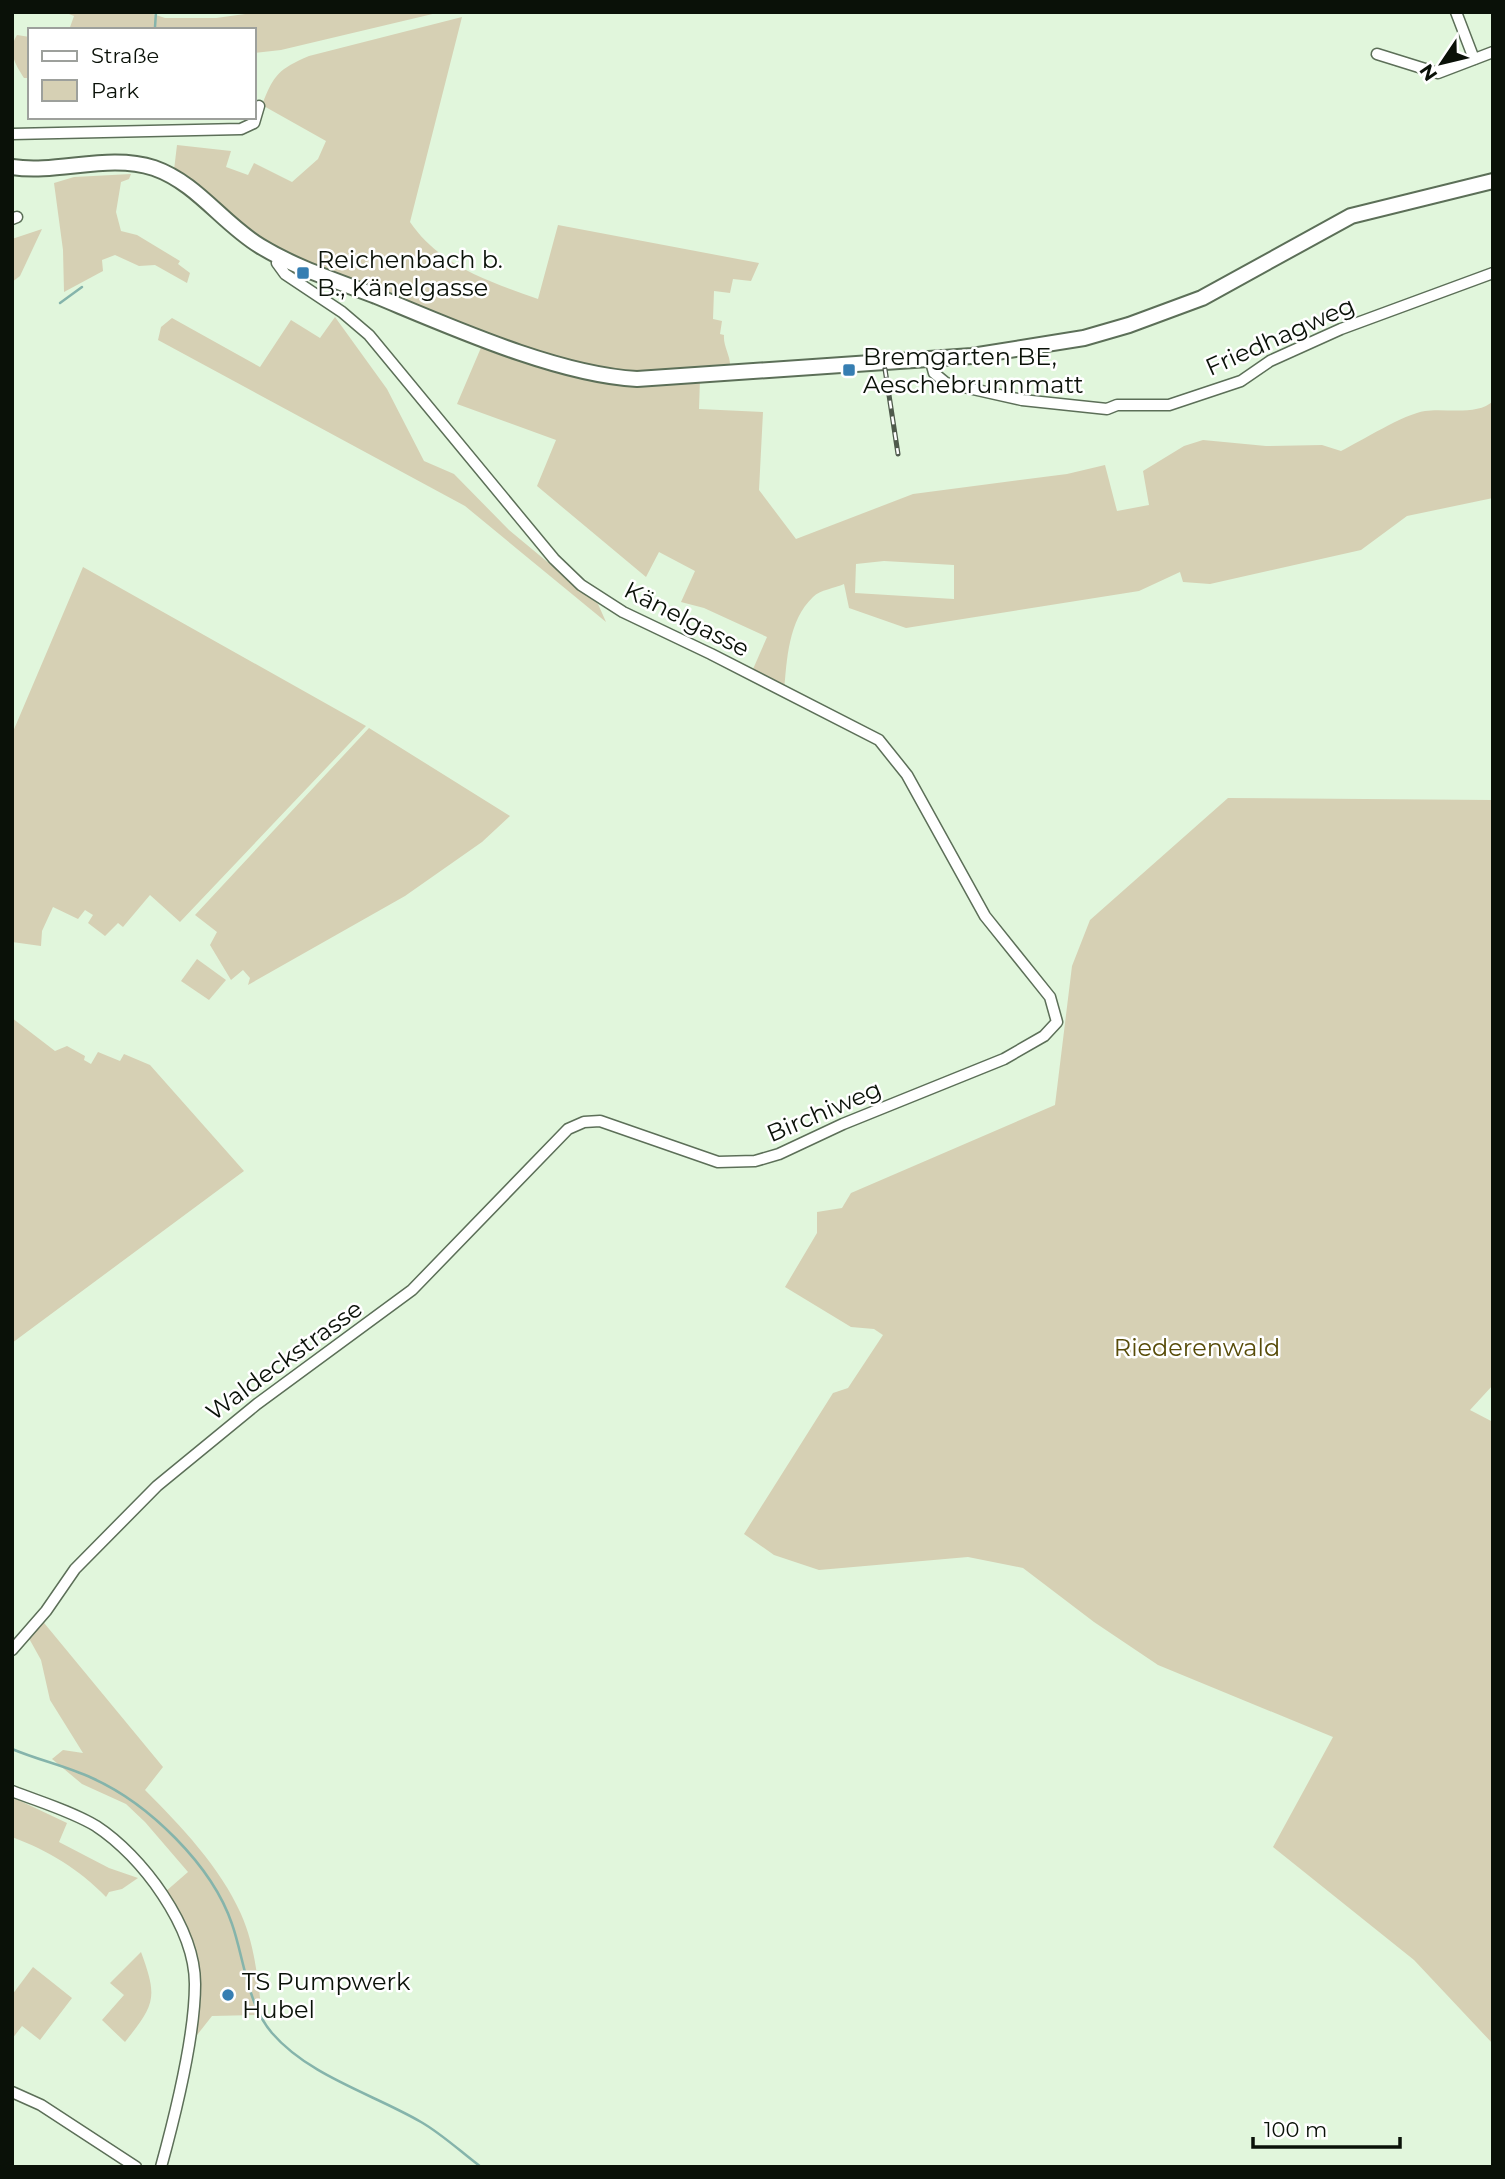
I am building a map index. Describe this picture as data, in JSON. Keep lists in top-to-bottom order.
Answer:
{
  "streets": {
    "street": [
      "Friedhagweg",
      "Känelgasse",
      "Birchiweg",
      "Waldeckstrasse"
    ]
  },
  "crossings": [
    ["Känelgasse", "Birchiweg"],
    ["Birchiweg", "Waldeckstrasse"]
  ],
  "parks": ["Riederenwald"],
  "places": {
    "transit": ["Reichenbach b. B., Känelgasse", "Bremgarten BE, Aeschebrunnmatt"],
    "other": ["TS Pumpwerk Hubel"]
  },
  "legend": ["Straße", "Park"],
  "scale_bar": "100 m",
  "north": "bottom left"
}
